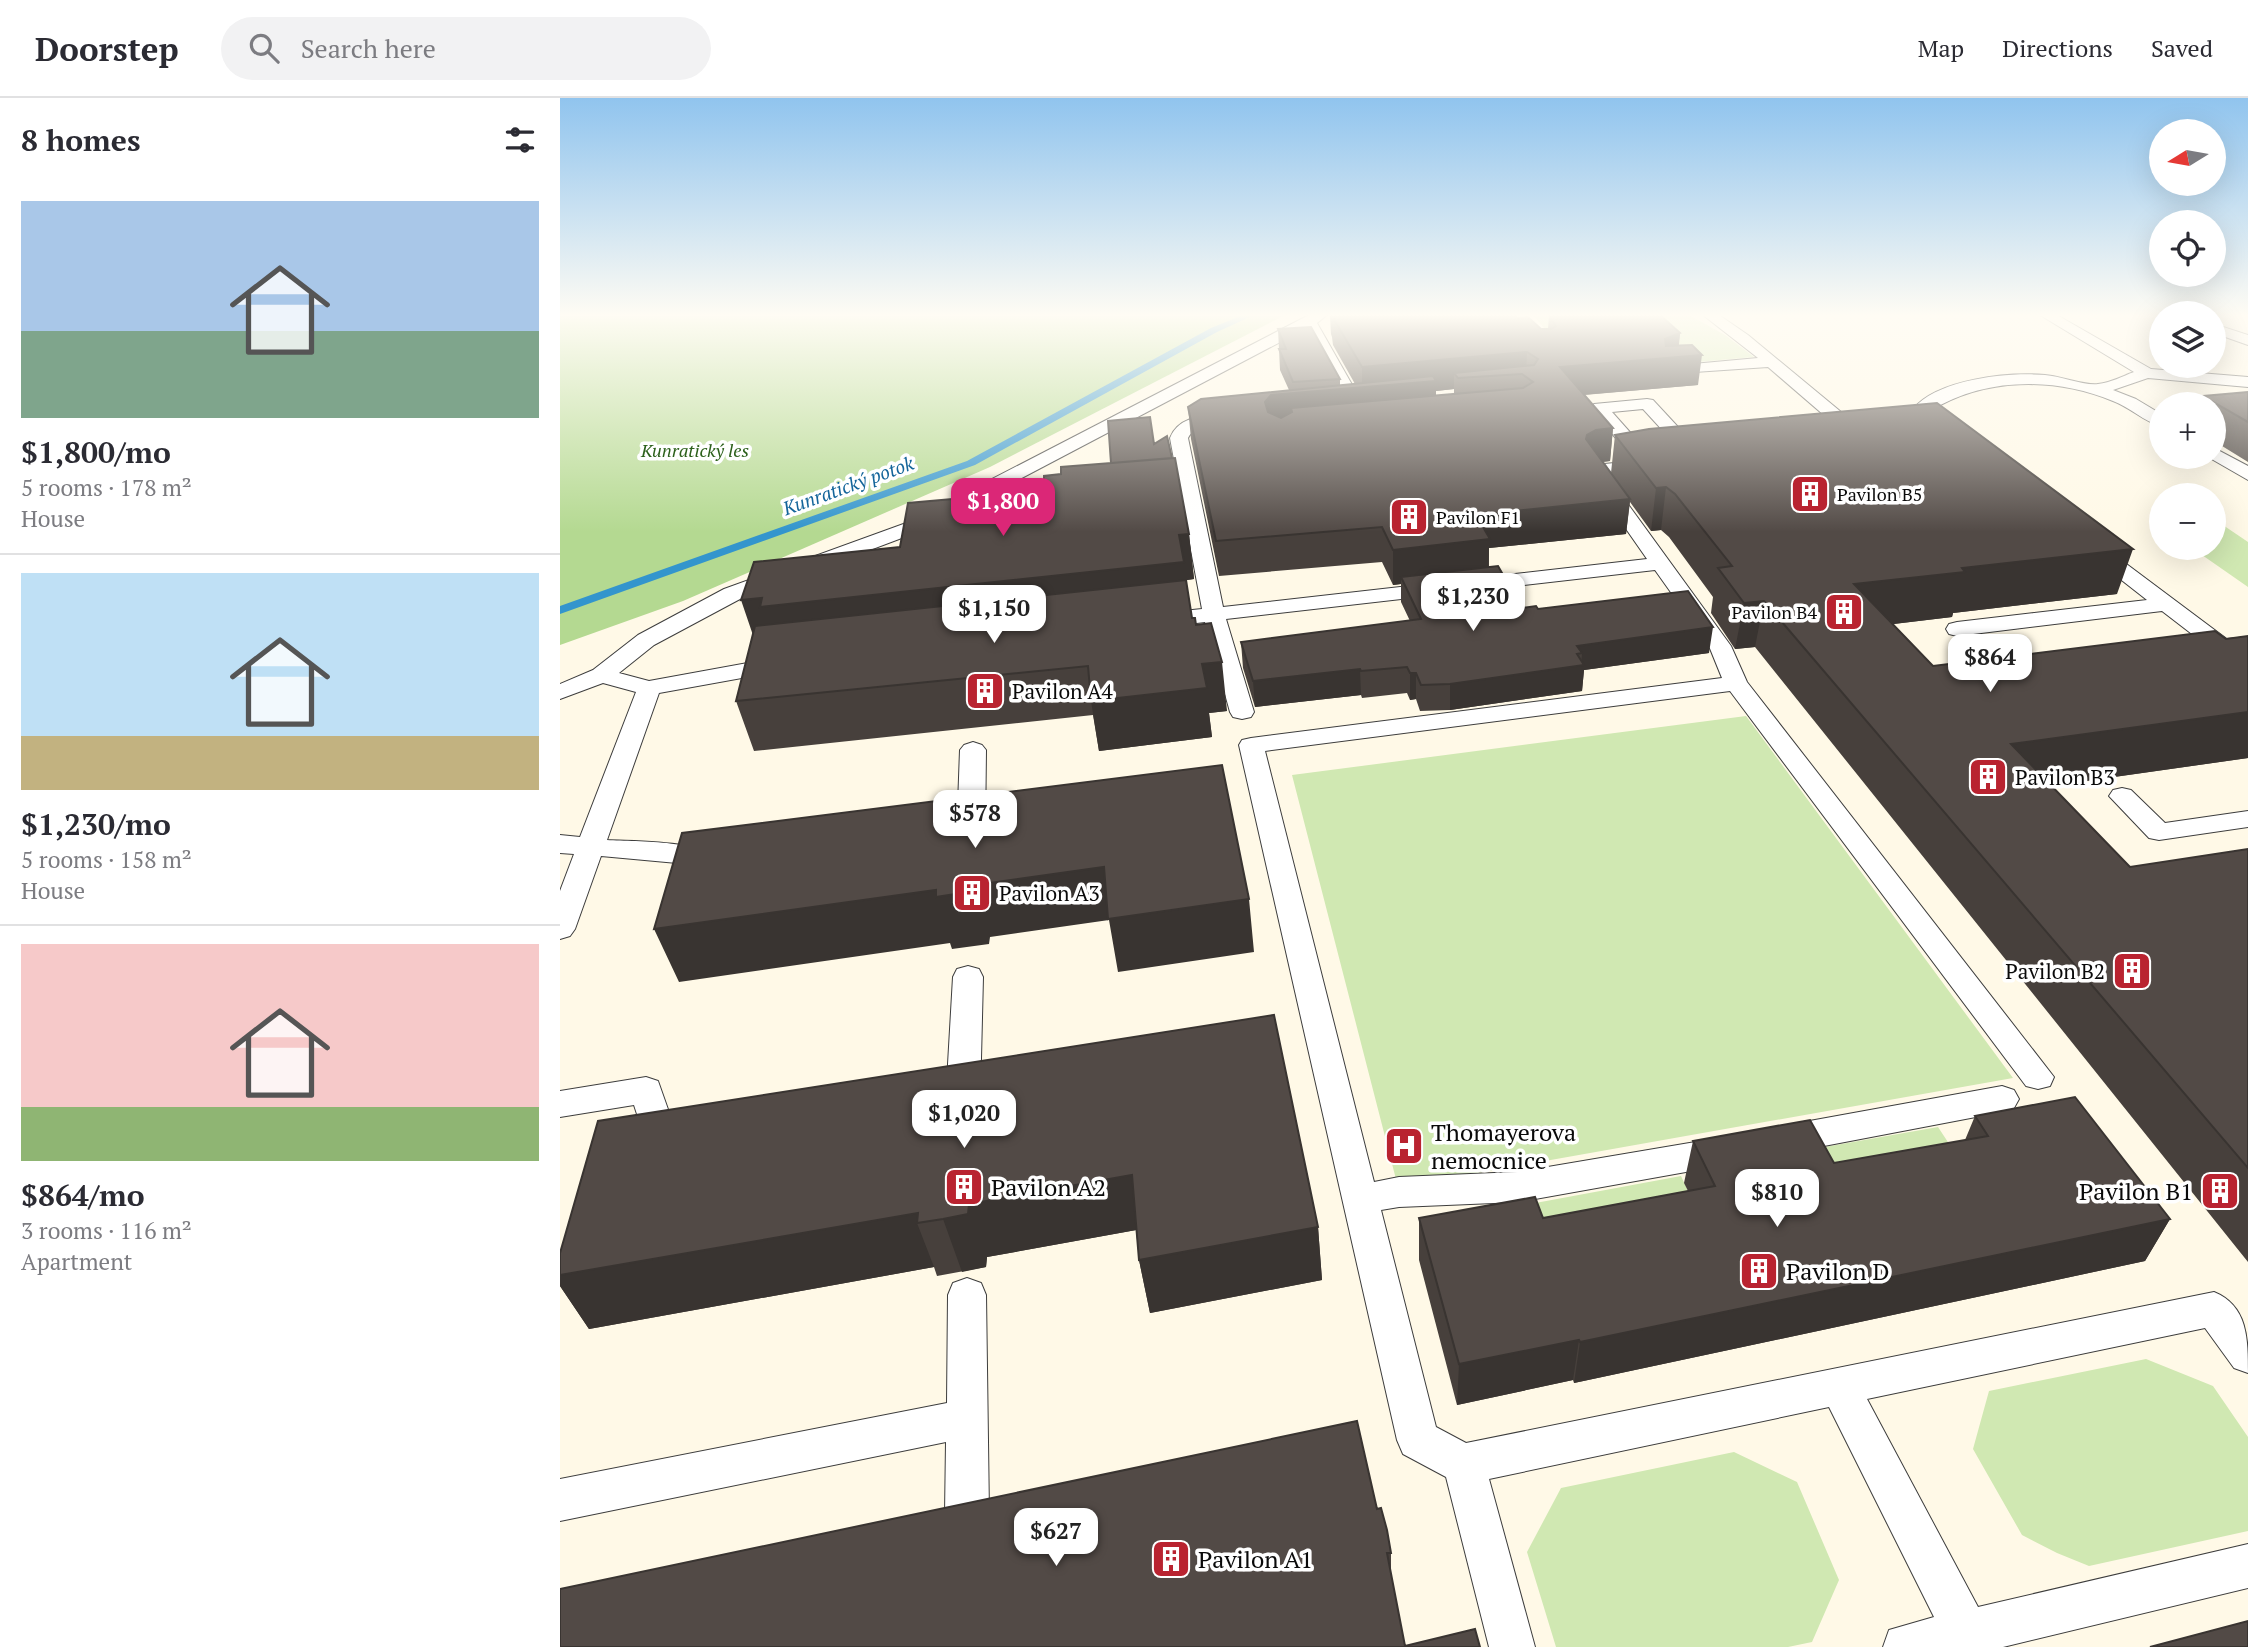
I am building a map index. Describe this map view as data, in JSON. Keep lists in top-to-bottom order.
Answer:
{
  "water": ["Kunratický potok"],
  "parks": ["Kunratický les"],
  "places": {
    "building": [
      "Pavilon B5",
      "Pavilon F1",
      "Pavilon B4",
      "Pavilon A4",
      "Pavilon B3",
      "Pavilon A3",
      "Pavilon B2",
      "Pavilon A2",
      "Pavilon B1",
      "Pavilon D",
      "Pavilon A1"
    ],
    "hospital": ["Thomayerova nemocnice"]
  },
  "north": "left",
  "page": {
    "header": "Doorstep",
    "search": "Search here",
    "nav": ["Map", "Directions", "Saved"],
    "heading": "8 homes",
    "map_buttons": ["+", "−"],
    "list": [
      {
        "name": "$1,800/mo",
        "note": "5 rooms · 178 m² · House"
      },
      {
        "name": "$1,230/mo",
        "note": "5 rooms · 158 m² · House"
      },
      {
        "name": "$864/mo",
        "note": "3 rooms · 116 m² · Apartment"
      }
    ],
    "price": [
      "$1,800",
      "$1,230",
      "$1,150",
      "$864",
      "$578",
      "$1,020",
      "$810",
      "$627"
    ]
  }
}
